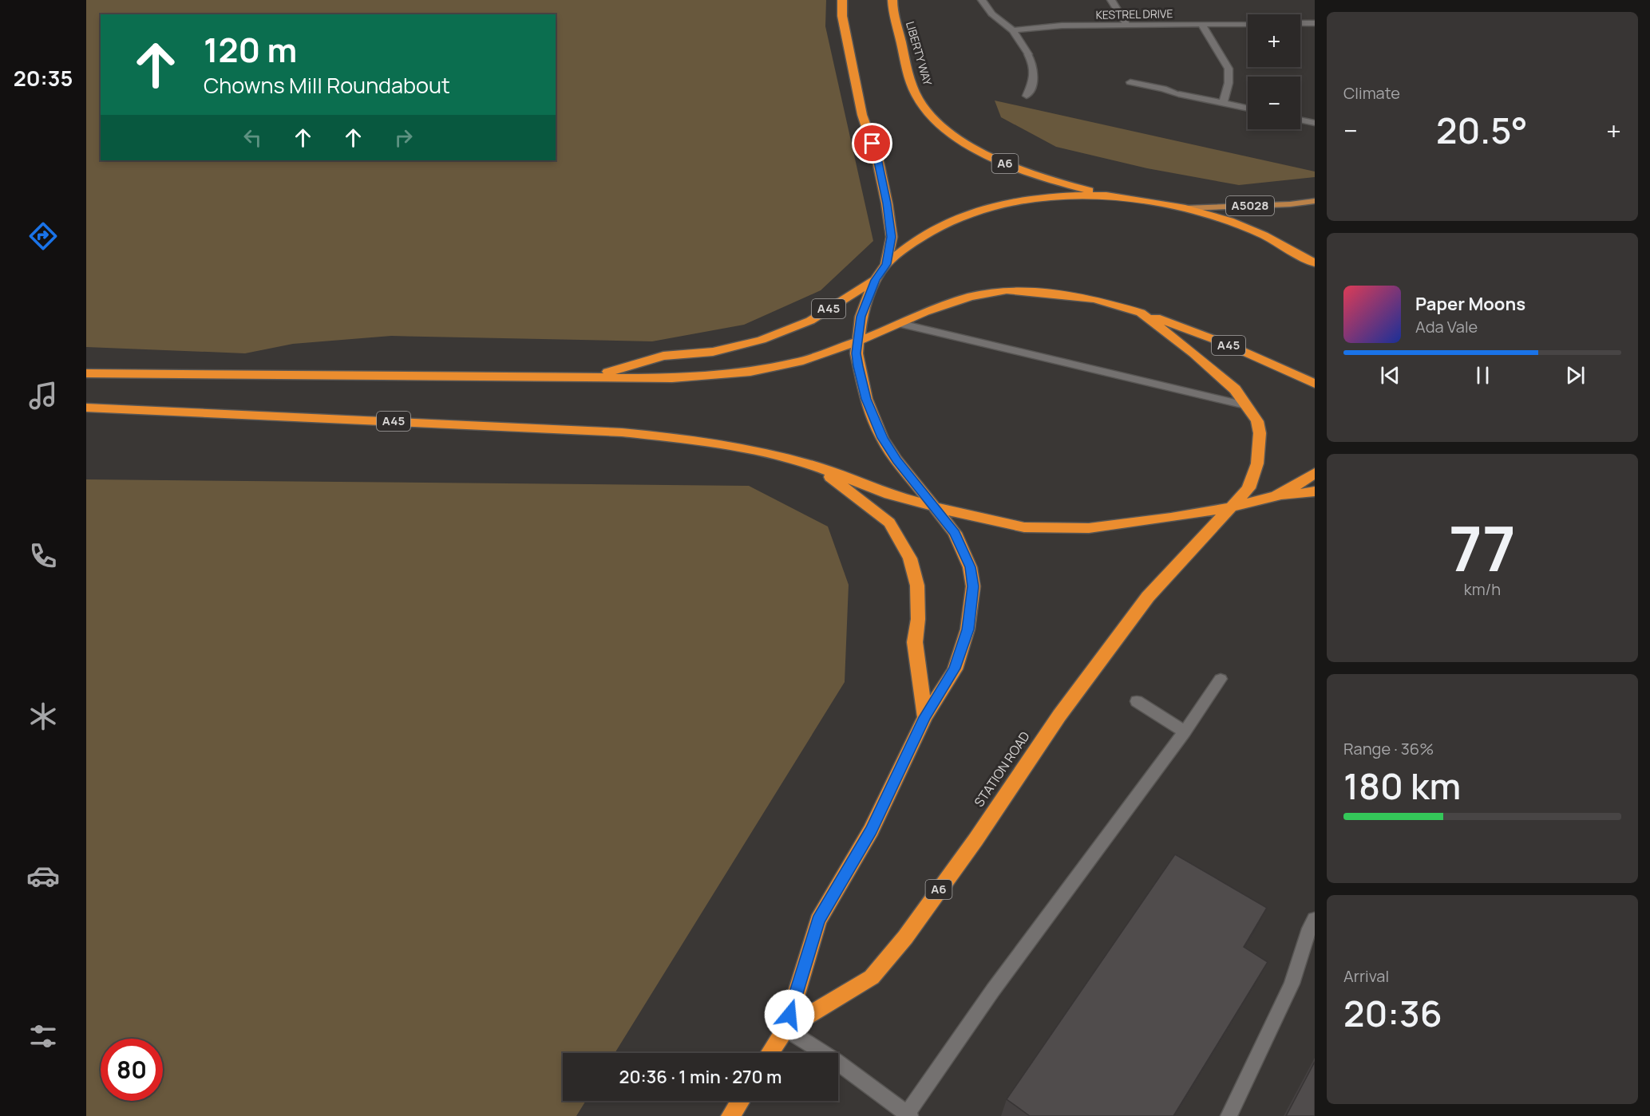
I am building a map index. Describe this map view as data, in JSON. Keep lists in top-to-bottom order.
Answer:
{
  "streets": {
    "highway": [
      "LIBERTY WAY",
      "A6",
      "A45",
      "STATION ROAD"
    ],
    "main road": ["A5028"],
    "street": ["KESTREL DRIVE"]
  },
  "crossings": [
    ["A45", "STATION ROAD"]
  ],
  "page": {
    "tabs": "20:35",
    "tile": [
      "Climate",
      ["77", "km/h"],
      ["Range · 36%", "180 km"],
      ["Arrival", "20:36"]
    ],
    "map_buttons": ["+", "−"],
    "turn": ["120 m", "Chowns Mill Roundabout"],
    "heat": ["−", "20.5°", "+"],
    "song": ["Paper Moons", "Ada Vale"],
    "limit": "80",
    "trip": "20:36 · 1 min · 270 m"
  }
}
